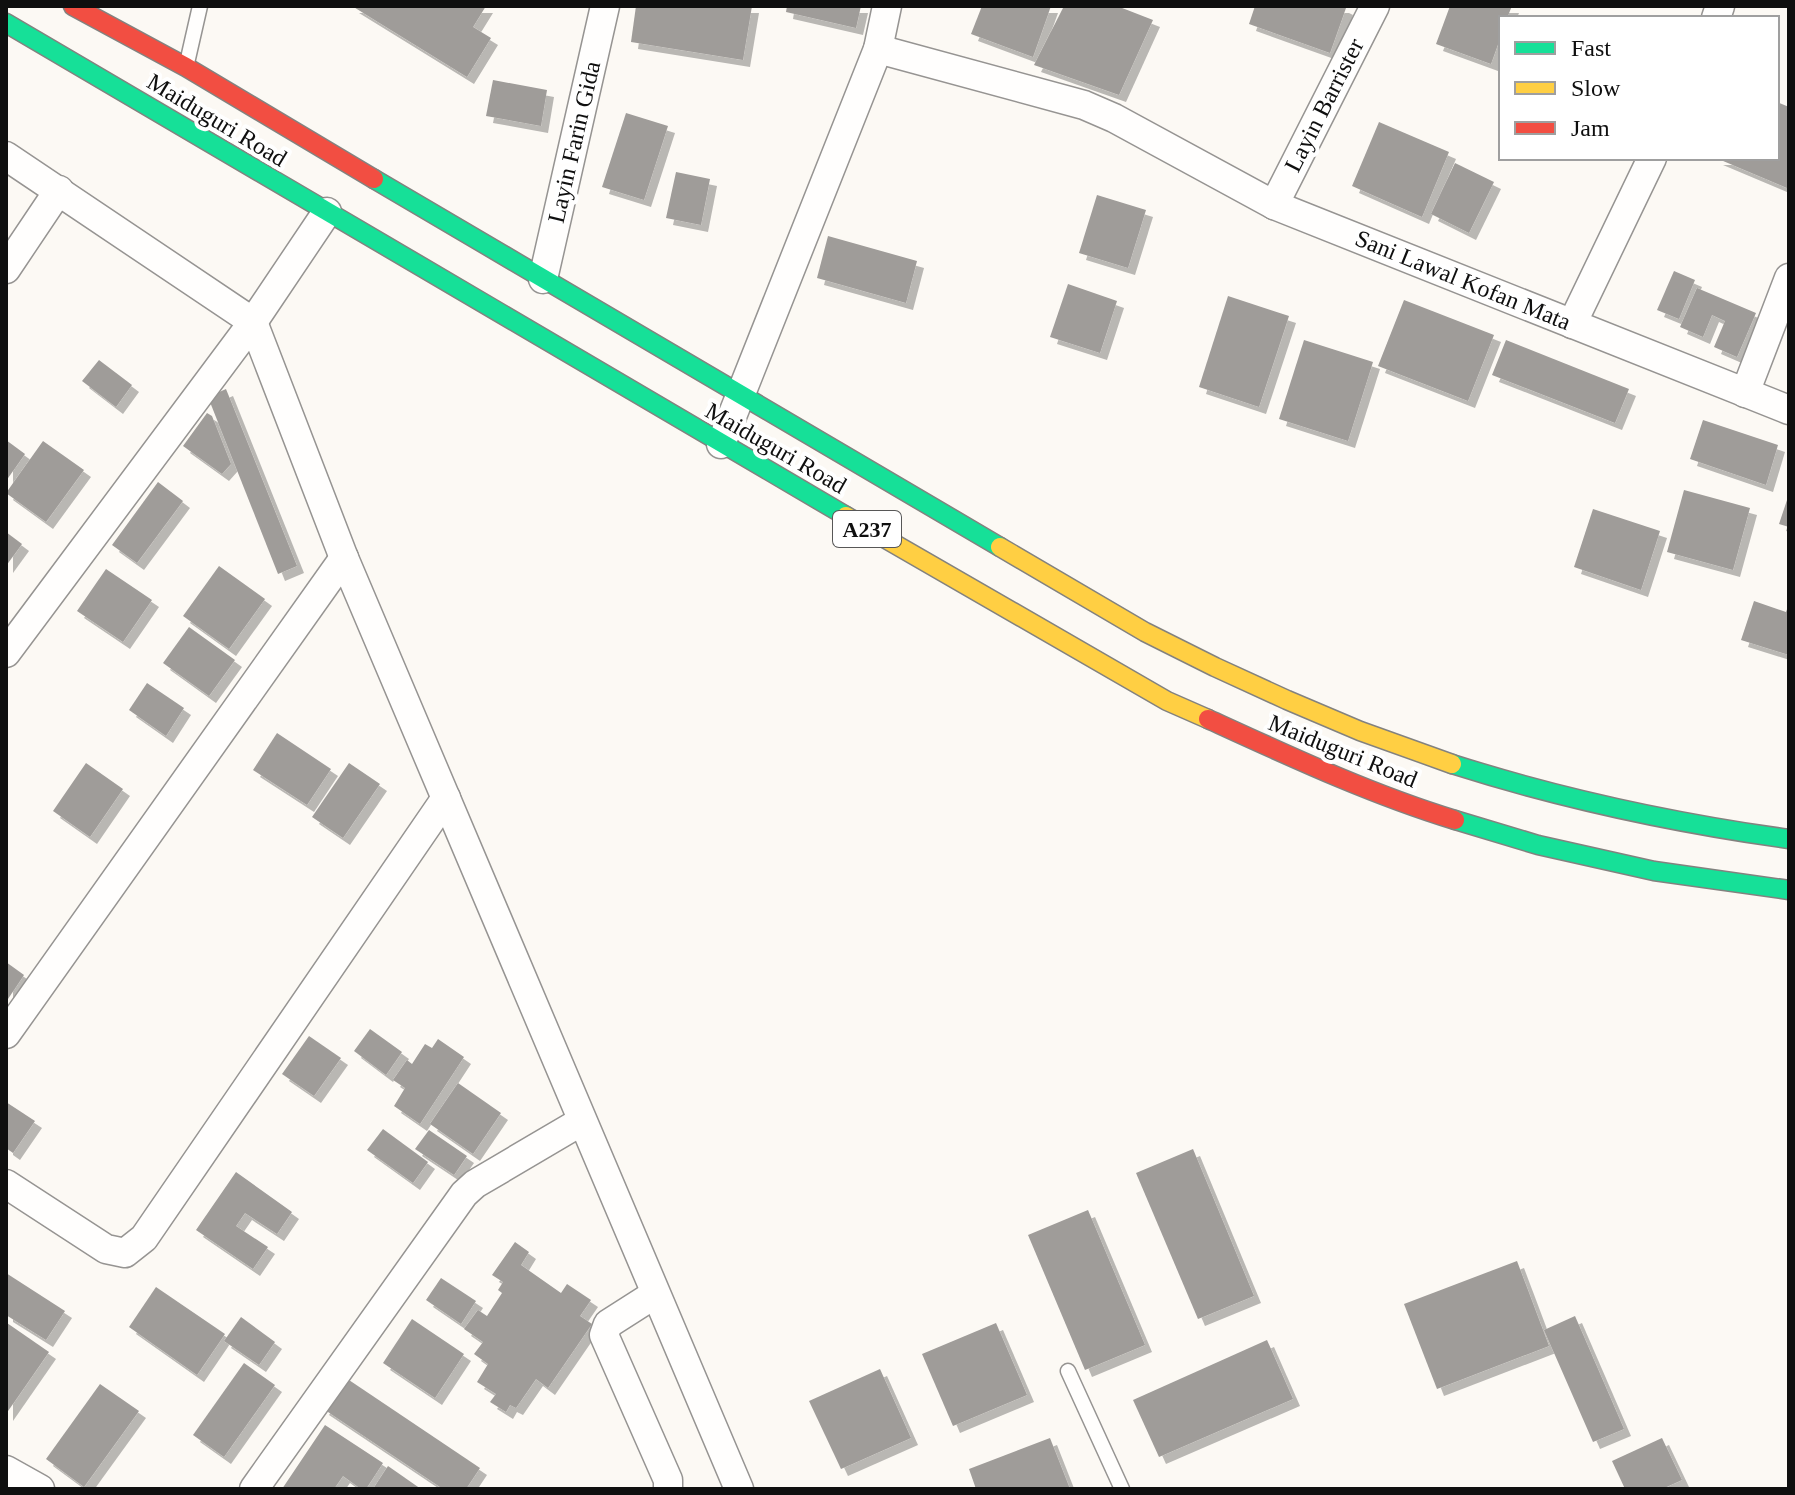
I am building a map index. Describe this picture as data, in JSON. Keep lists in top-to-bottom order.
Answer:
{
  "streets": {
    "highway": ["Maiduguri Road", "A237"],
    "street": ["Layin Barrister", "Layin Farin Gida", "Sani Lawal Kofan Mata"]
  },
  "crossings": [
    ["Layin Barrister", "Sani Lawal Kofan Mata"],
    ["Maiduguri Road", "Layin Farin Gida"]
  ],
  "legend": ["Fast", "Slow", "Jam"]
}
